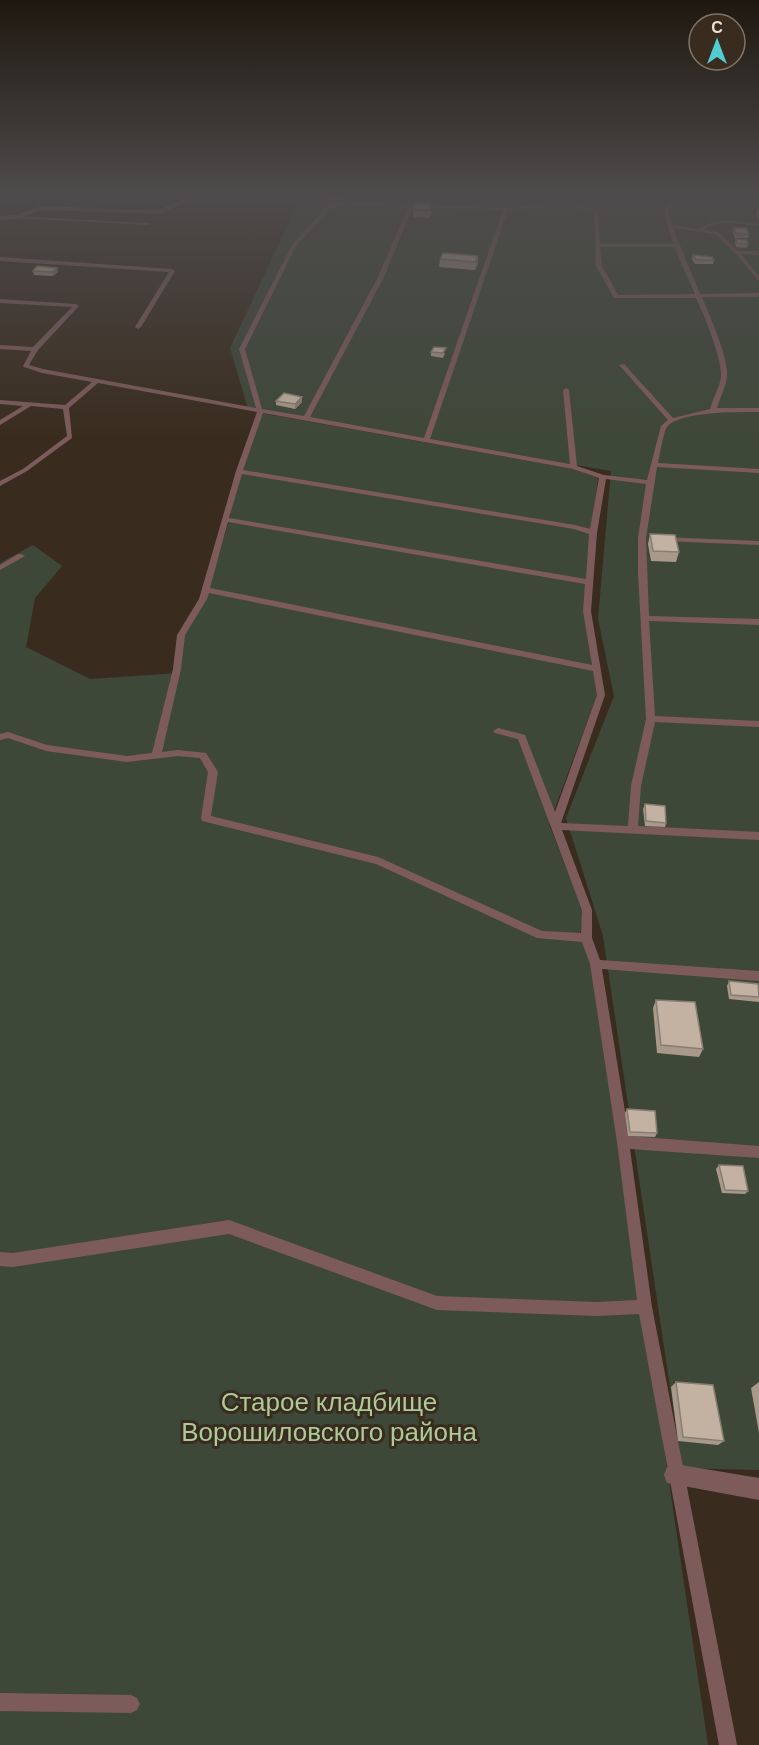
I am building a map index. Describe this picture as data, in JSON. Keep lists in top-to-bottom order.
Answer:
{
  "parks": ["Старое кладбище Ворошиловского района"],
  "north": "top"
}
